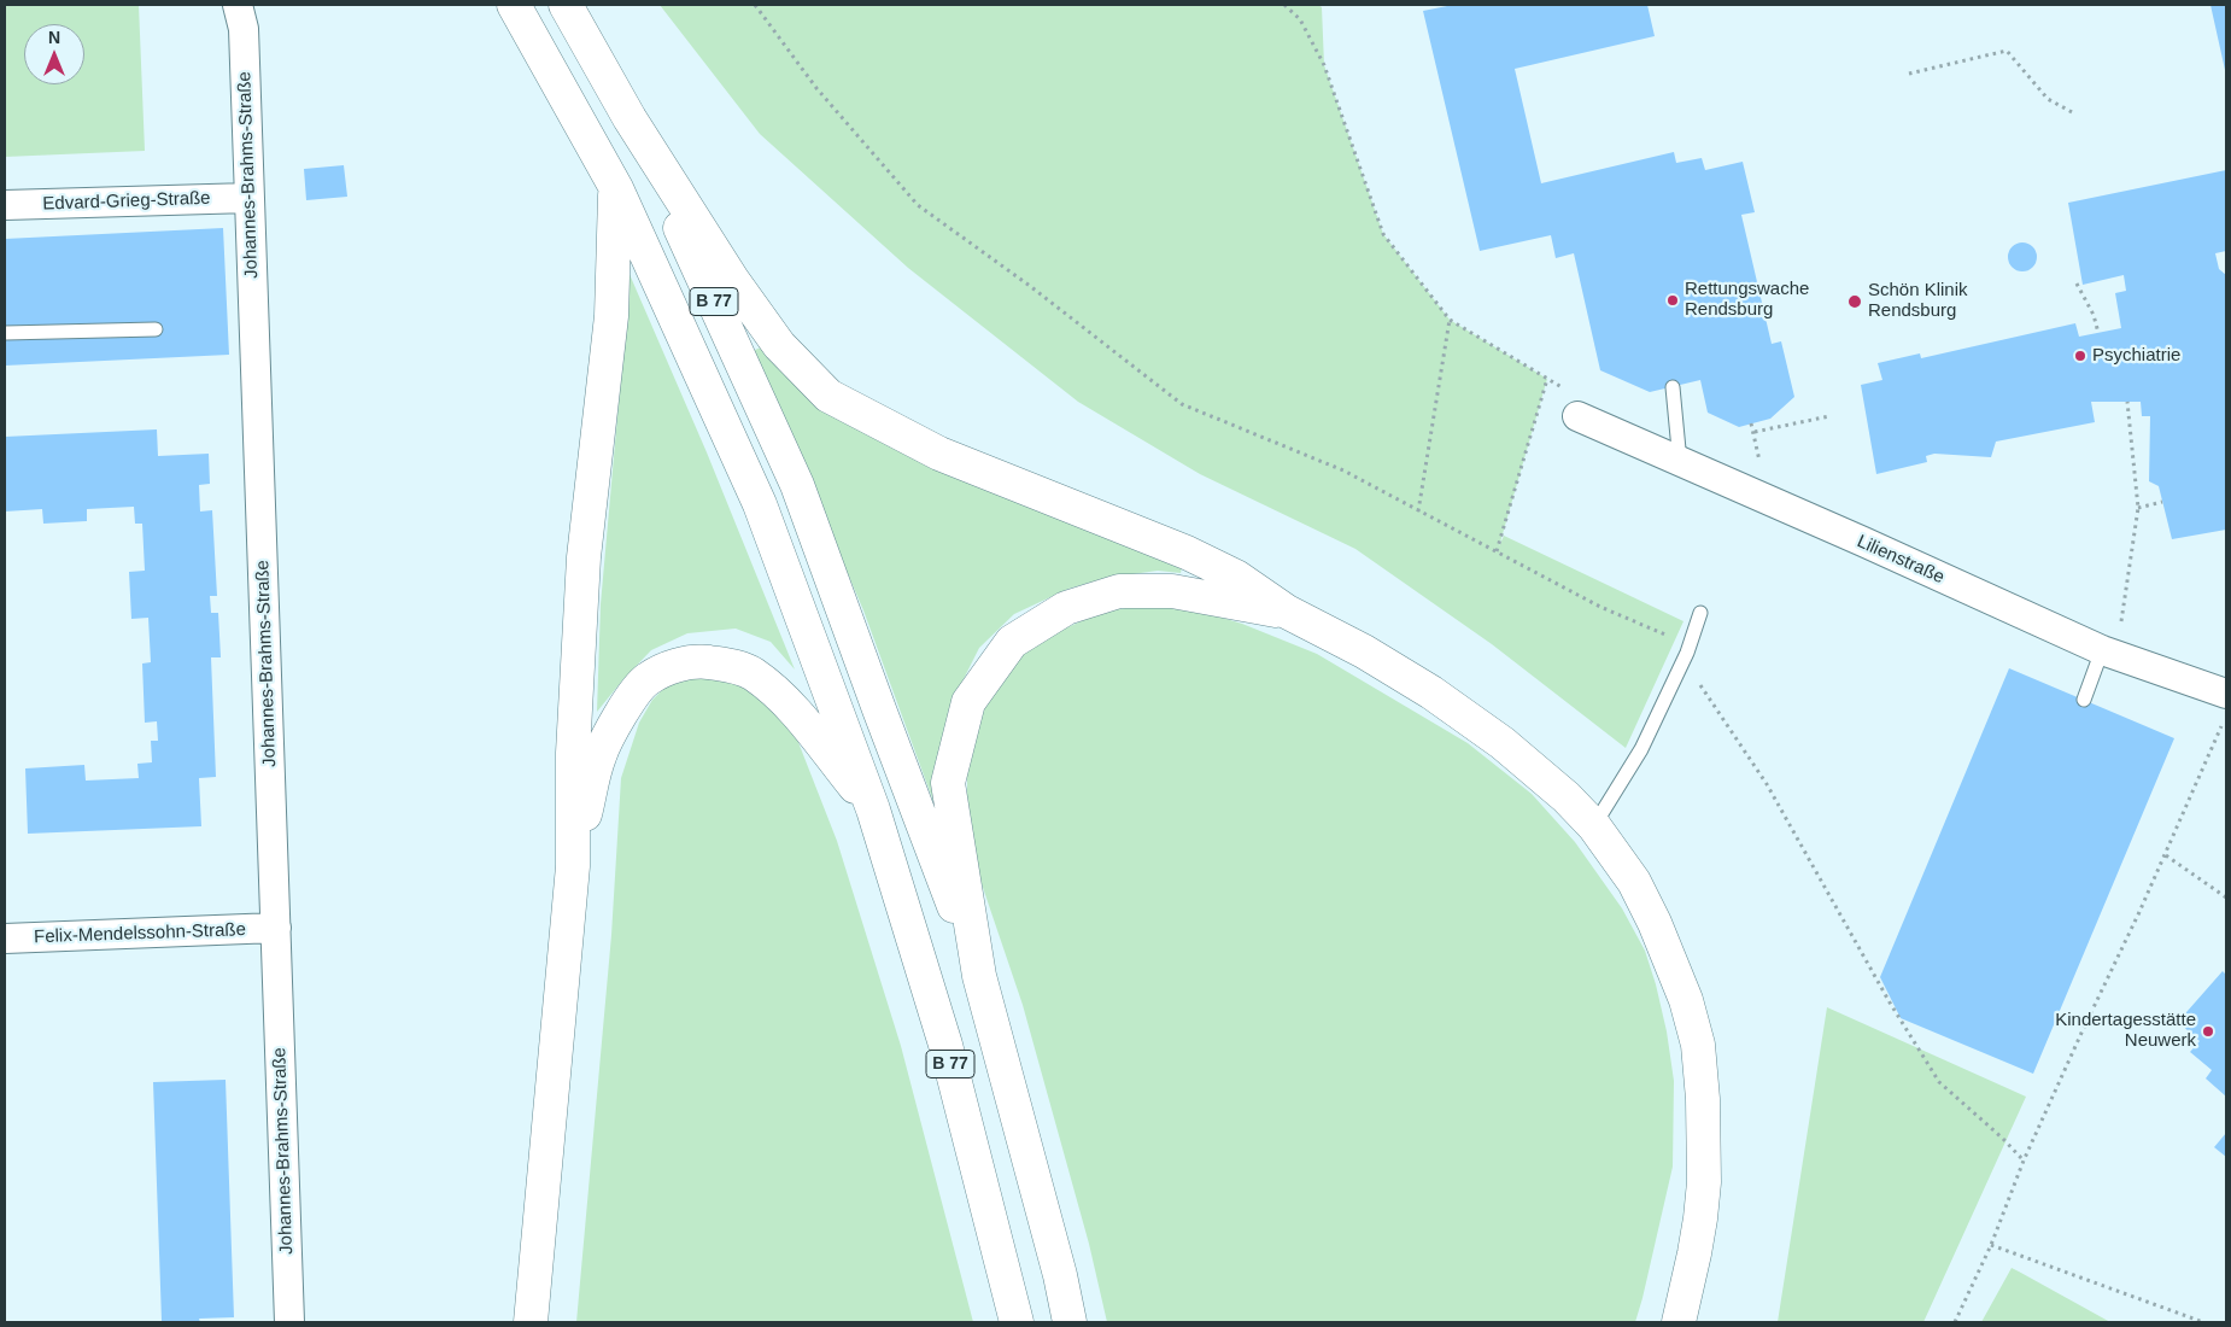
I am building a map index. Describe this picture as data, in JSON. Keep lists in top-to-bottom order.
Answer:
{
  "streets": {
    "highway": ["B 77"],
    "street": [
      "Johannes-Brahms-Straße",
      "Edvard-Grieg-Straße",
      "Lilienstraße",
      "Felix-Mendelssohn-Straße"
    ]
  },
  "crossings": [
    ["Johannes-Brahms-Straße", "Edvard-Grieg-Straße"],
    ["Johannes-Brahms-Straße", "Felix-Mendelssohn-Straße"]
  ],
  "places": [
    "Rettungswache Rendsburg",
    "Schön Klinik Rendsburg",
    "Psychiatrie",
    "Kindertagesstätte Neuwerk"
  ],
  "north": "top"
}
